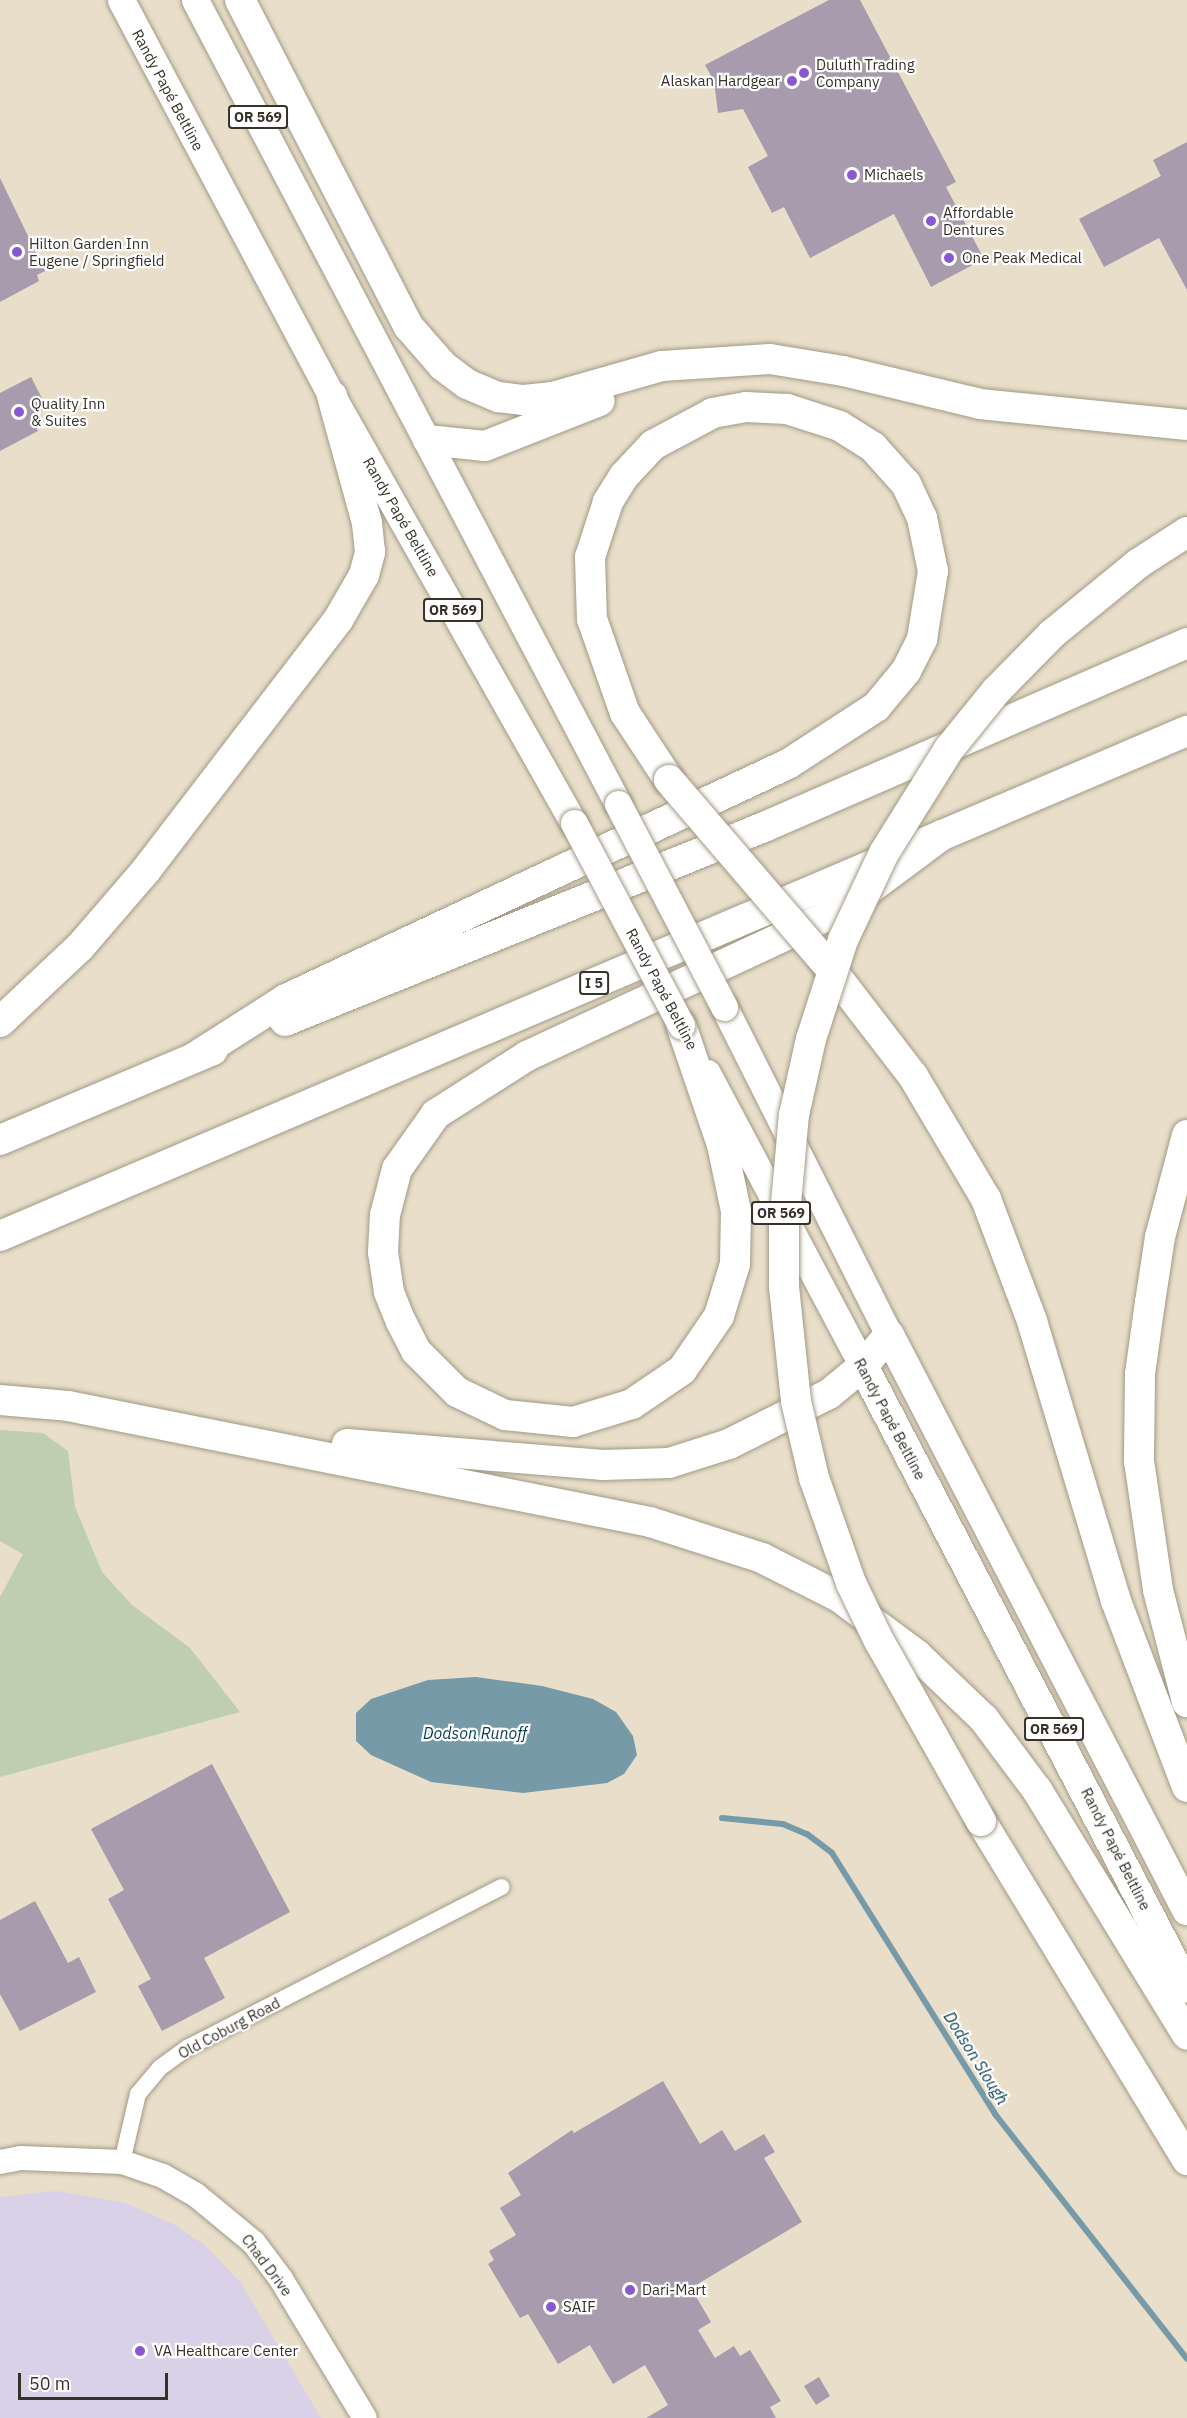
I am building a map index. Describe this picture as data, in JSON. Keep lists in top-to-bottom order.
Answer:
{
  "streets": {
    "highway": ["Randy Papé Beltline", "OR 569", "I 5"],
    "street": ["Old Coburg Road", "Chad Drive"]
  },
  "crossings": [
    ["Old Coburg Road", "Chad Drive"]
  ],
  "water": ["Dodson Runoff", "Dodson Slough"],
  "places": [
    "Duluth Trading Company",
    "Alaskan Hardgear",
    "Michaels",
    "Affordable Dentures",
    "Hilton Garden Inn Eugene / Springfield",
    "One Peak Medical",
    "Quality Inn & Suites",
    "Dari-Mart",
    "SAIF",
    "VA Healthcare Center"
  ],
  "scale_bar": "50 m"
}
